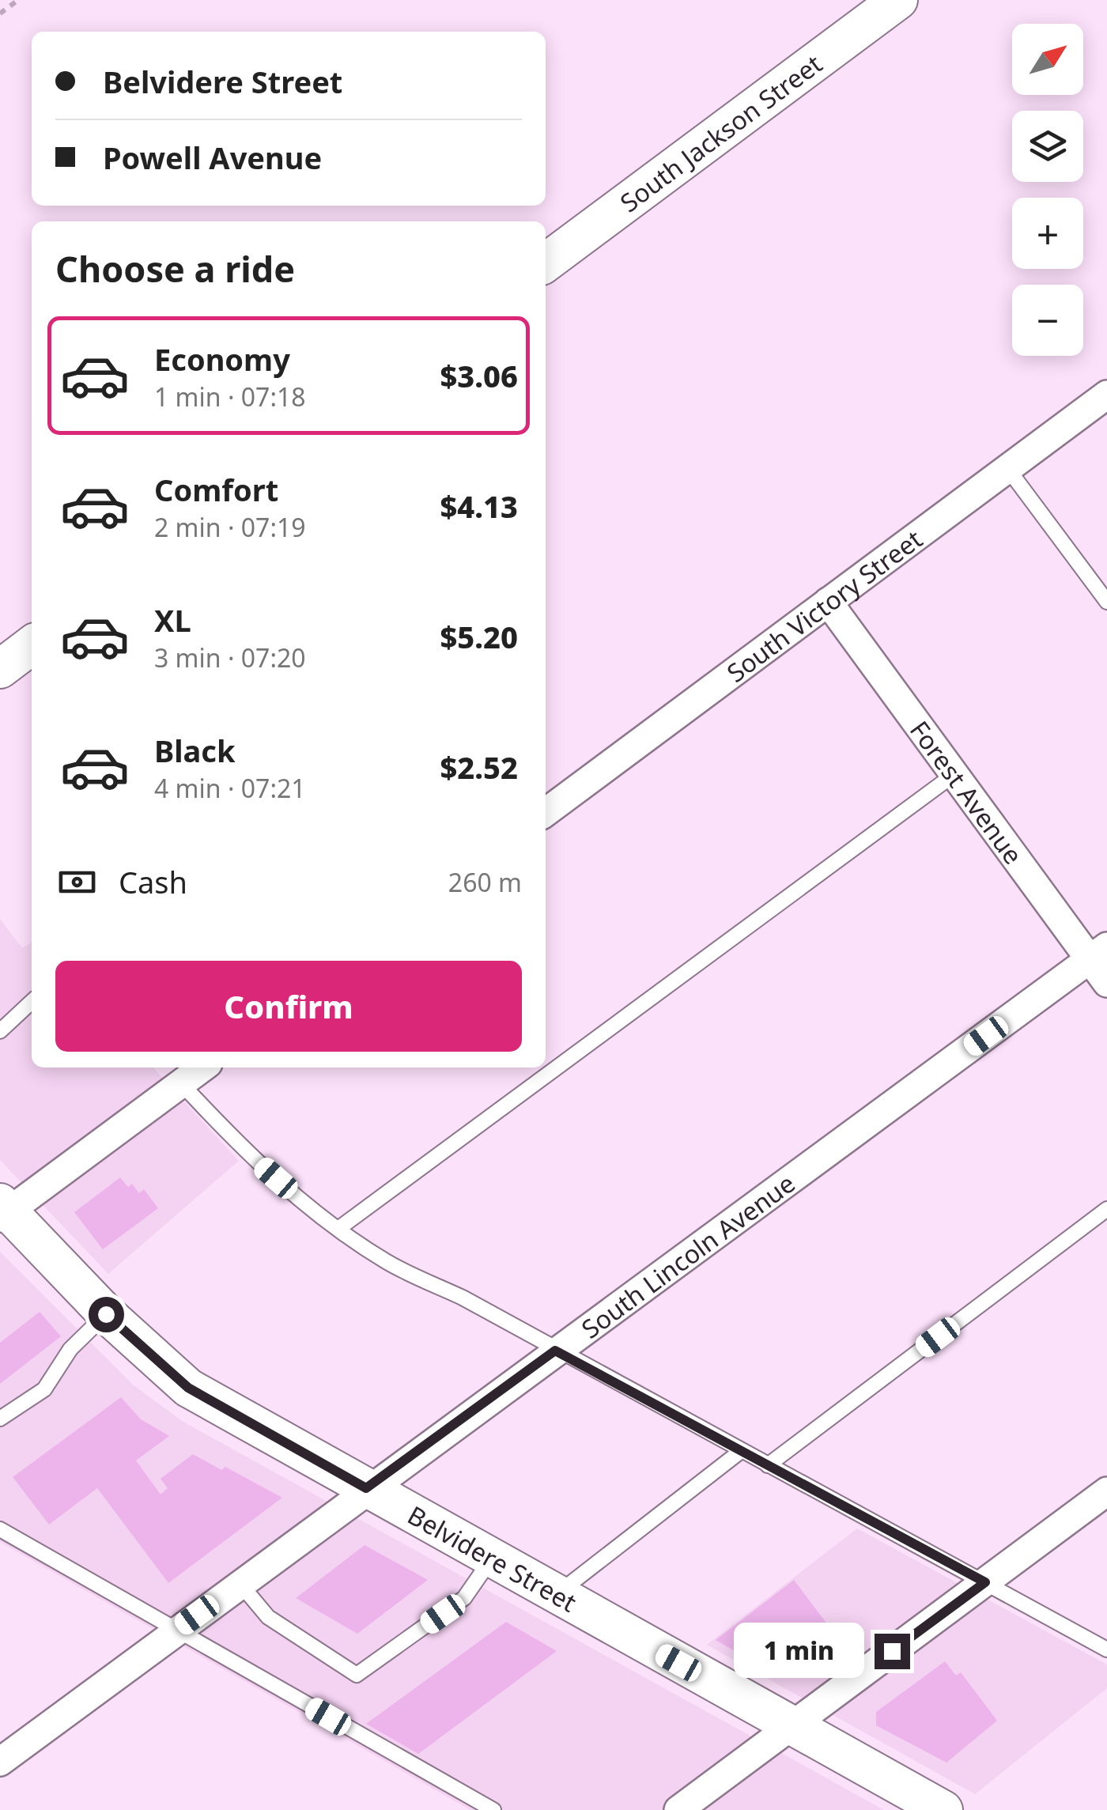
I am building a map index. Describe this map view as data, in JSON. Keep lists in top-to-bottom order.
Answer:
{
  "streets": {
    "main road": ["South Jackson Street", "Belvidere Street"],
    "street": ["South Victory Street", "Forest Avenue", "South Lincoln Avenue"]
  },
  "crossings": [
    ["South Victory Street", "Forest Avenue"],
    ["Forest Avenue", "South Lincoln Avenue"],
    ["South Lincoln Avenue", "Belvidere Street"]
  ],
  "north": "top right",
  "page": {
    "map_buttons": ["+", "−"],
    "banner": ["Belvidere Street", "Powell Avenue"],
    "heading": "Choose a ride",
    "list": [
      {
        "name": "Economy",
        "note": "1 min · 07:18",
        "value": "$3.06"
      },
      {
        "name": "Comfort",
        "note": "2 min · 07:19",
        "value": "$4.13"
      },
      {
        "name": "XL",
        "note": "3 min · 07:20",
        "value": "$5.20"
      },
      {
        "name": "Black",
        "note": "4 min · 07:21",
        "value": "$2.52"
      }
    ],
    "pay": ["Cash", "260 m"],
    "buttons": "Confirm",
    "bubble": "1 min"
  }
}
